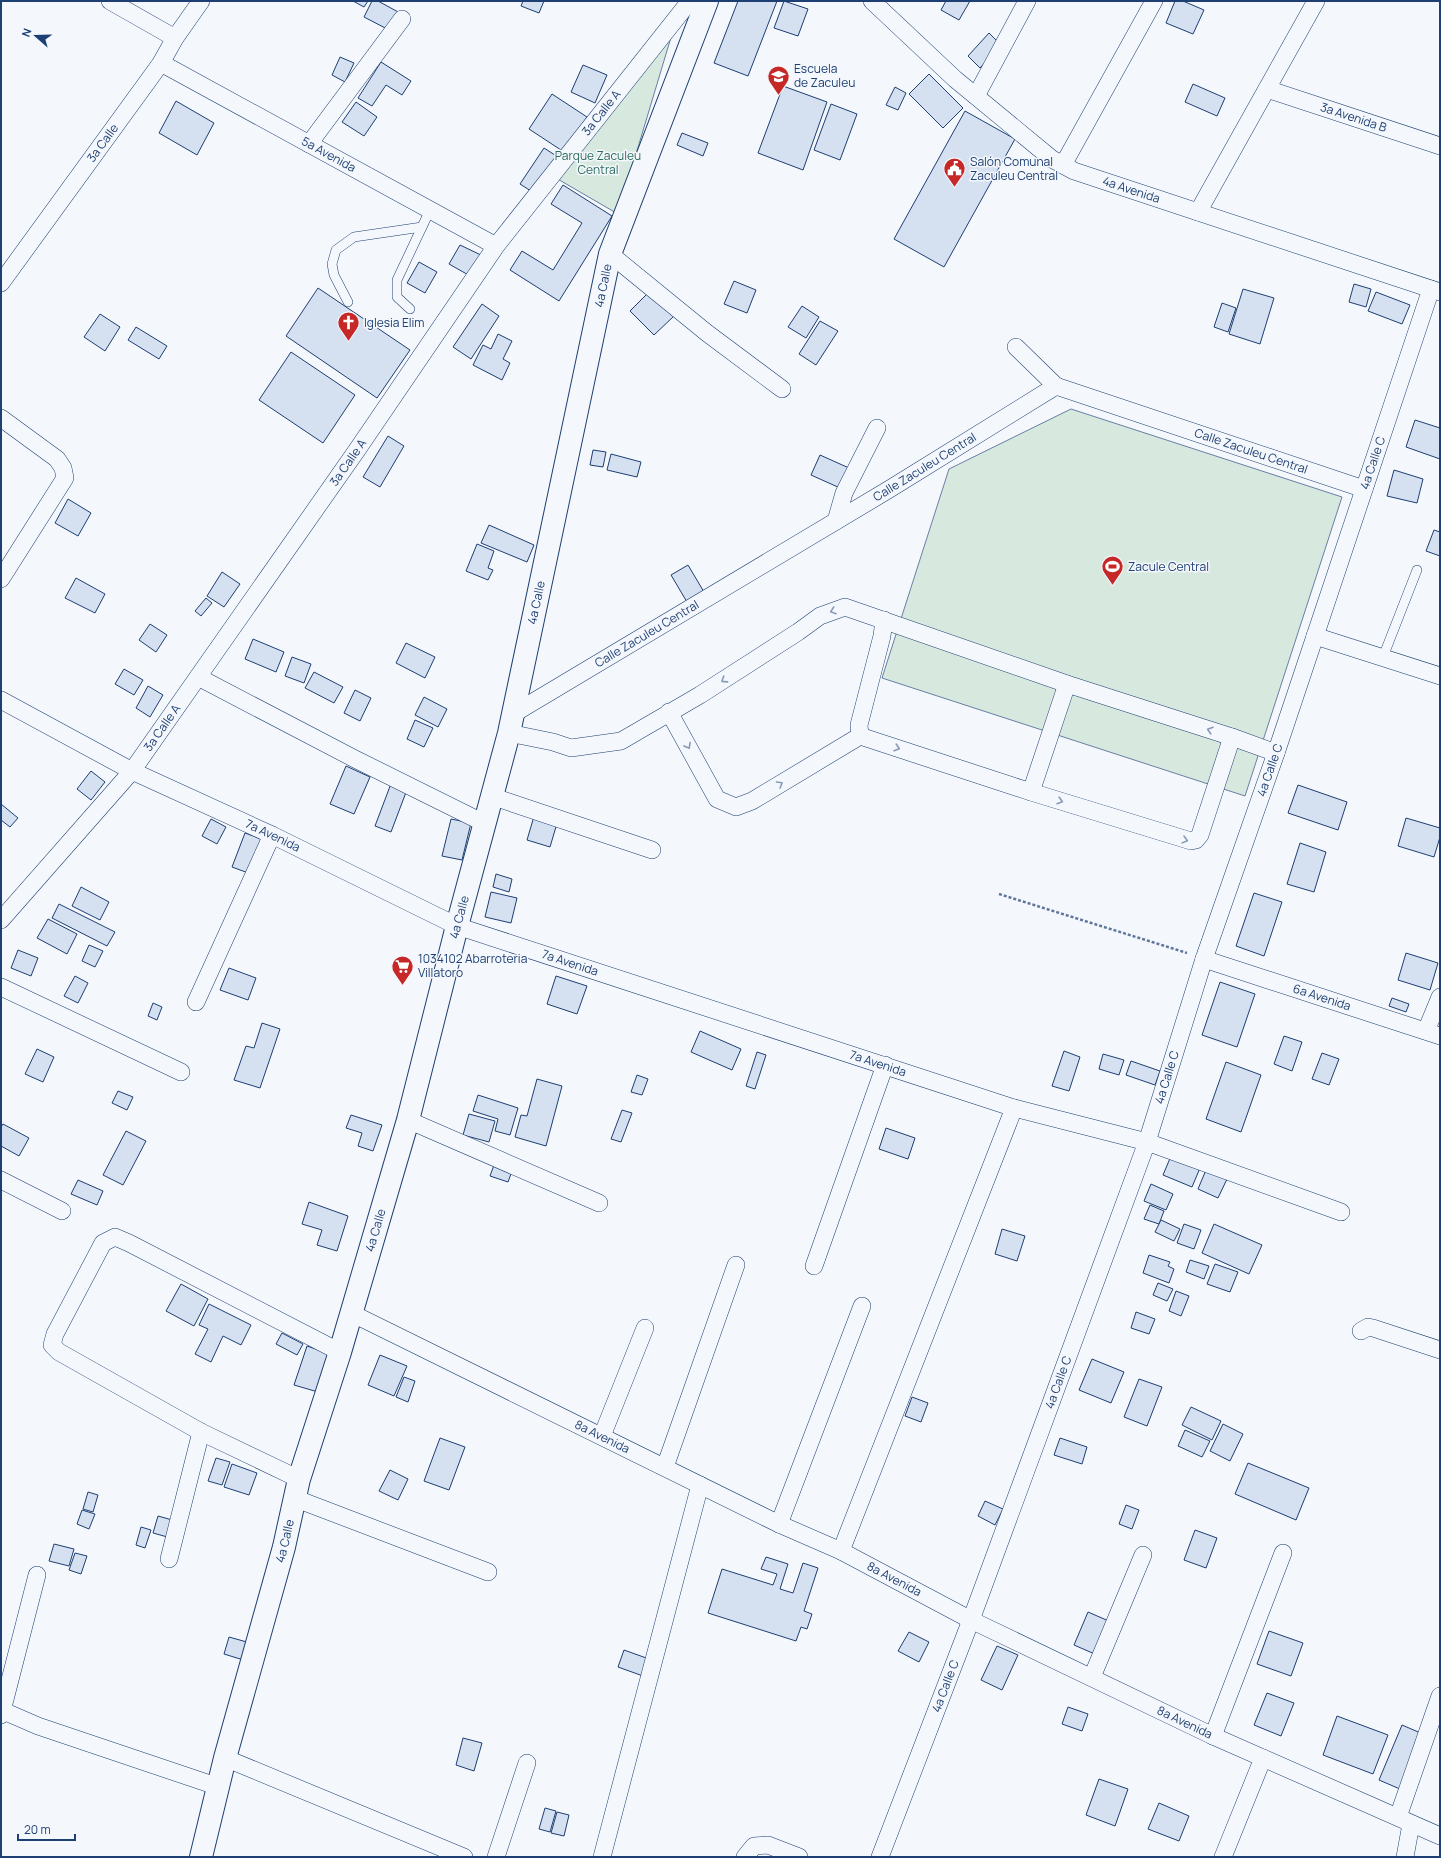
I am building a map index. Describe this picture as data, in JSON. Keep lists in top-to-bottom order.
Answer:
{
  "streets": {
    "street": [
      "3a Calle A",
      "3a Avenida B",
      "3a Calle",
      "5a Avenida",
      "4a Avenida",
      "4a Calle",
      "Calle Zaculeu Central",
      "4a Calle C",
      "7a Avenida",
      "6a Avenida",
      "8a Avenida"
    ]
  },
  "crossings": [
    ["3a Calle A", "5a Avenida"],
    ["3a Calle A", "7a Avenida"],
    ["3a Calle", "5a Avenida"],
    ["4a Avenida", "4a Calle C"],
    ["4a Calle", "Calle Zaculeu Central"],
    ["4a Calle", "7a Avenida"],
    ["4a Calle", "8a Avenida"],
    ["Calle Zaculeu Central", "4a Calle C"],
    ["4a Calle C", "7a Avenida"],
    ["4a Calle C", "6a Avenida"],
    ["4a Calle C", "8a Avenida"]
  ],
  "parks": ["Parque Zaculeu Central"],
  "places": {
    "school or university": ["Escuela de Zaculeu"],
    "public building": ["Salón Comunal Zaculeu Central"],
    "church": ["Iglesia Elim"],
    "sports": ["Zacule Central"],
    "supermarket": ["1034102 Abarroteria Villatoro"]
  },
  "scale_bar": "20 m",
  "north": "left"
}
